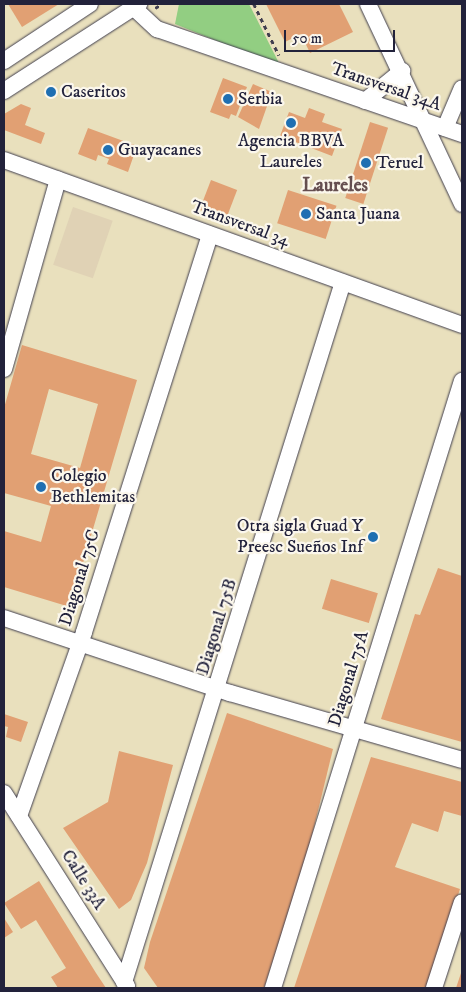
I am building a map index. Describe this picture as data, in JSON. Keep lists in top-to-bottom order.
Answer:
{
  "streets": {
    "street": [
      "Transversal 34A",
      "Transversal 34",
      "Diagonal 75C",
      "Diagonal 75B",
      "Diagonal 75A",
      "Calle 33A"
    ]
  },
  "crossings": [
    ["Transversal 34", "Diagonal 75C"],
    ["Transversal 34", "Diagonal 75B"],
    ["Diagonal 75C", "Calle 33A"],
    ["Diagonal 75B", "Calle 33A"]
  ],
  "districts": ["Laureles"],
  "places": [
    "Caseritos",
    "Serbia",
    "Agencia BBVA Laureles",
    "Guayacanes",
    "Teruel",
    "Santa Juana",
    "Colegio Bethlemitas",
    "Otra sigla Guad Y Preesc Sueños Inf"
  ],
  "scale_bar": "50 m"
}
